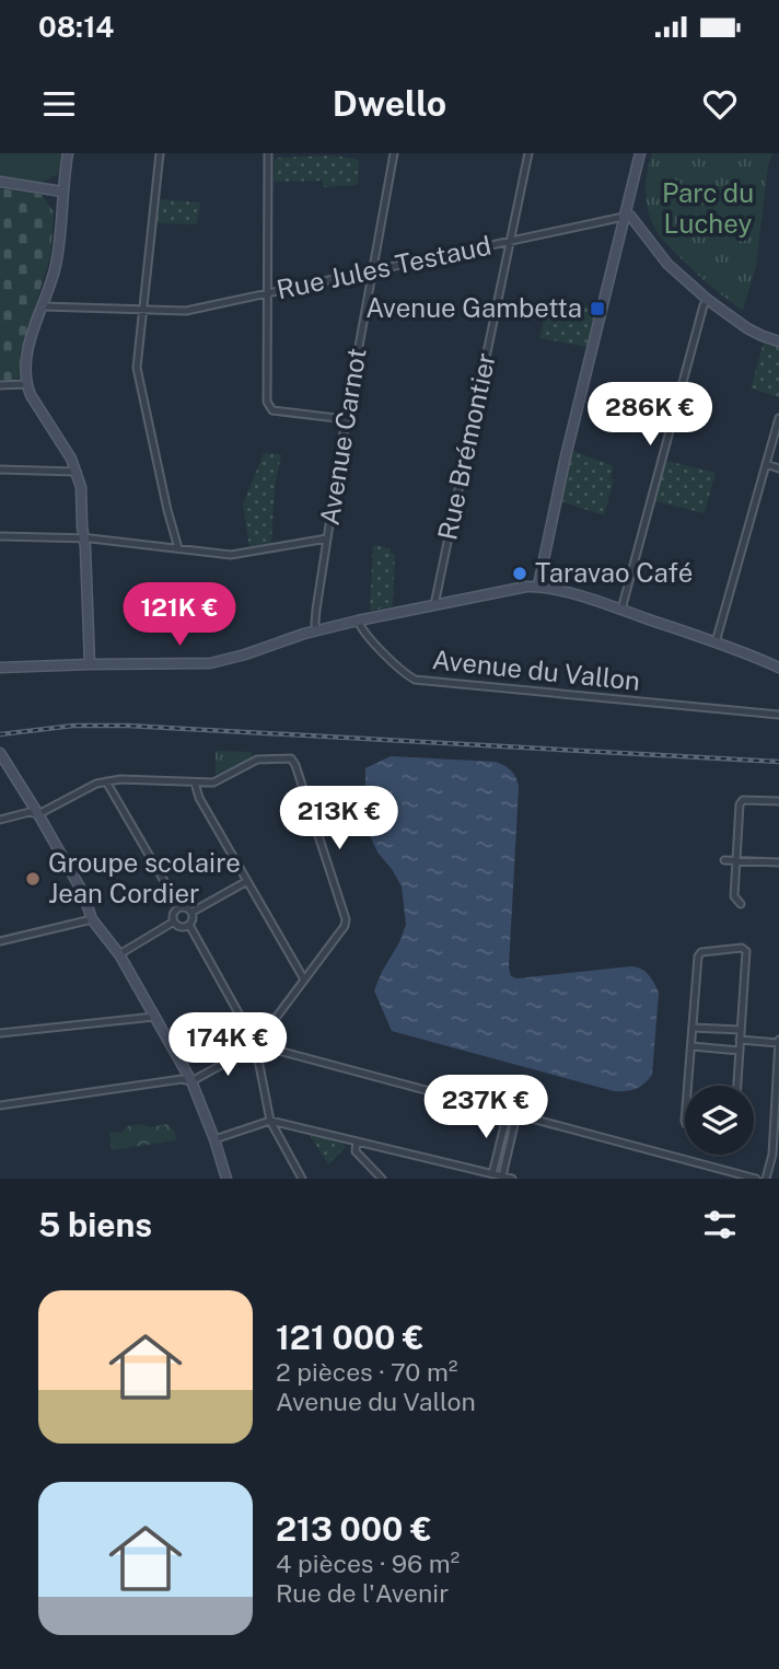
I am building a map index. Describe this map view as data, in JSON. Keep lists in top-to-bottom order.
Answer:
{
  "streets": {
    "street": [
      "Rue Jules Testaud",
      "Avenue Carnot",
      "Rue Brémontier",
      "Avenue du Vallon"
    ]
  },
  "crossings": [
    ["Rue Jules Testaud", "Avenue Carnot"],
    ["Rue Jules Testaud", "Rue Brémontier"]
  ],
  "parks": ["Parc du Luchey"],
  "places": {
    "transit": ["Avenue Gambetta"],
    "other": ["Taravao Café", "Groupe scolaire Jean Cordier"]
  },
  "page": {
    "status": "08:14",
    "header": "Dwello",
    "price": [
      "286K €",
      "121K €",
      "213K €",
      "174K €",
      "237K €"
    ],
    "heading": "5 biens",
    "list": [
      {
        "name": "121 000 €",
        "note": "2 pièces · 70 m² · Avenue du Vallon"
      },
      {
        "name": "213 000 €",
        "note": "4 pièces · 96 m² · Rue de l'Avenir"
      }
    ]
  }
}
